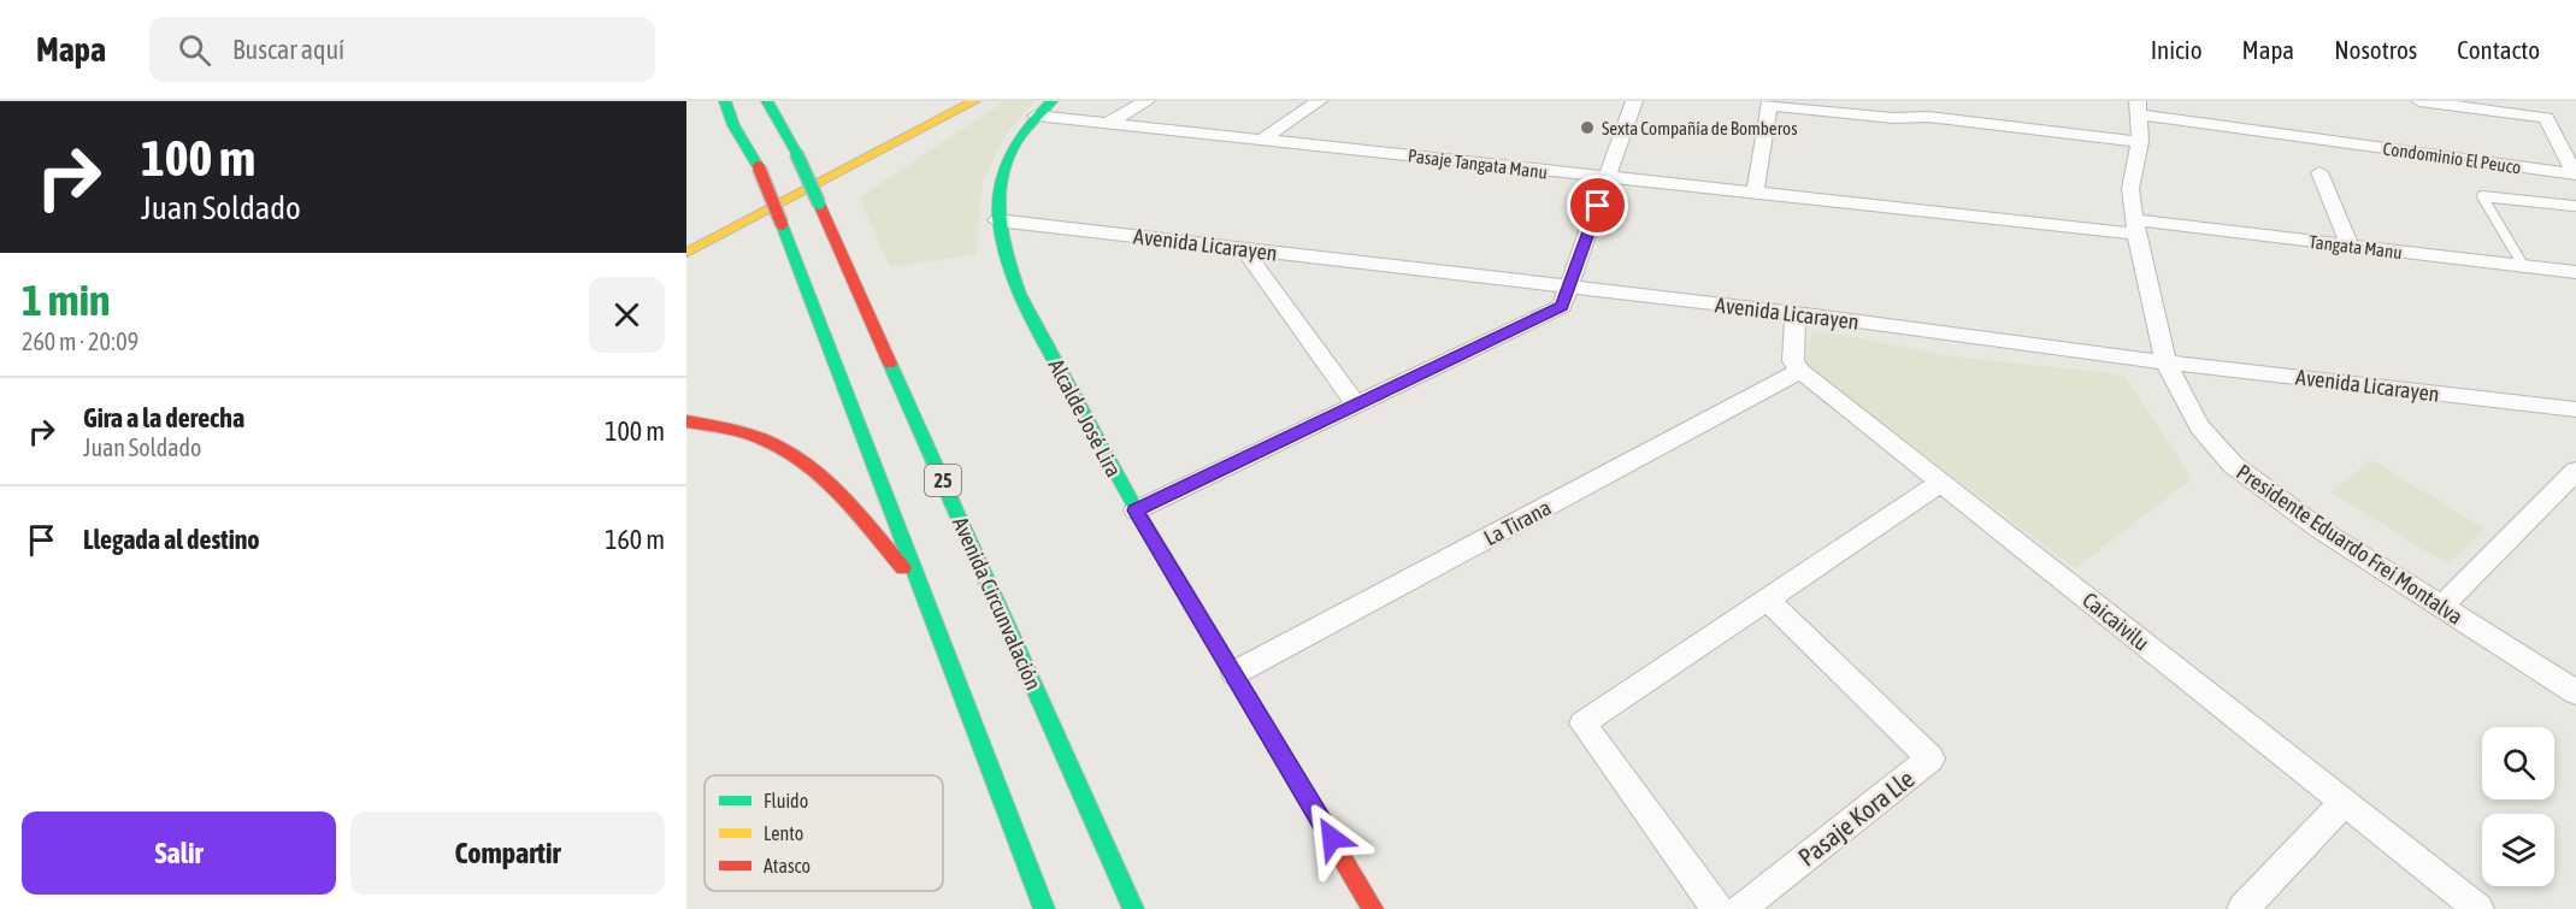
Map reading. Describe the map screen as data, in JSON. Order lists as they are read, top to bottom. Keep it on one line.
{"streets":{"main road":["Alcalde José Lira","25","Avenida Circunvalación"],"street":["Condominio El Peuco","Pasaje Tangata Manu","Avenida Licarayen","Tangata Manu","La Tirana","Presidente Eduardo Frei Montalva","Caicaivilu","Pasaje Kora Lle"]},"crossings":[["Condominio El Peuco","Presidente Eduardo Frei Montalva"],["Pasaje Tangata Manu","Tangata Manu"],["Pasaje Tangata Manu","Alcalde José Lira"],["Pasaje Tangata Manu","Presidente Eduardo Frei Montalva"],["Avenida Licarayen","Alcalde José Lira"],["Avenida Licarayen","Presidente Eduardo Frei Montalva"],["Tangata Manu","Presidente Eduardo Frei Montalva"],["Alcalde José Lira","La Tirana"],["La Tirana","Caicaivilu"]],"places":["Sexta Compañía de Bomberos"],"legend":["Fluido","Lento","Atasco"],"page":{"header":"Mapa","search":"Buscar aquí","nav":["Inicio","Mapa","Nosotros","Contacto"],"turn":["100 m","Juan Soldado"],"heading":["1 min","260 m · 20:09"],"list":[{"name":"Gira a la derecha","note":"Juan Soldado","value":"100 m"},{"name":"Llegada al destino","value":"160 m"}],"buttons":["Salir","Compartir"]}}
